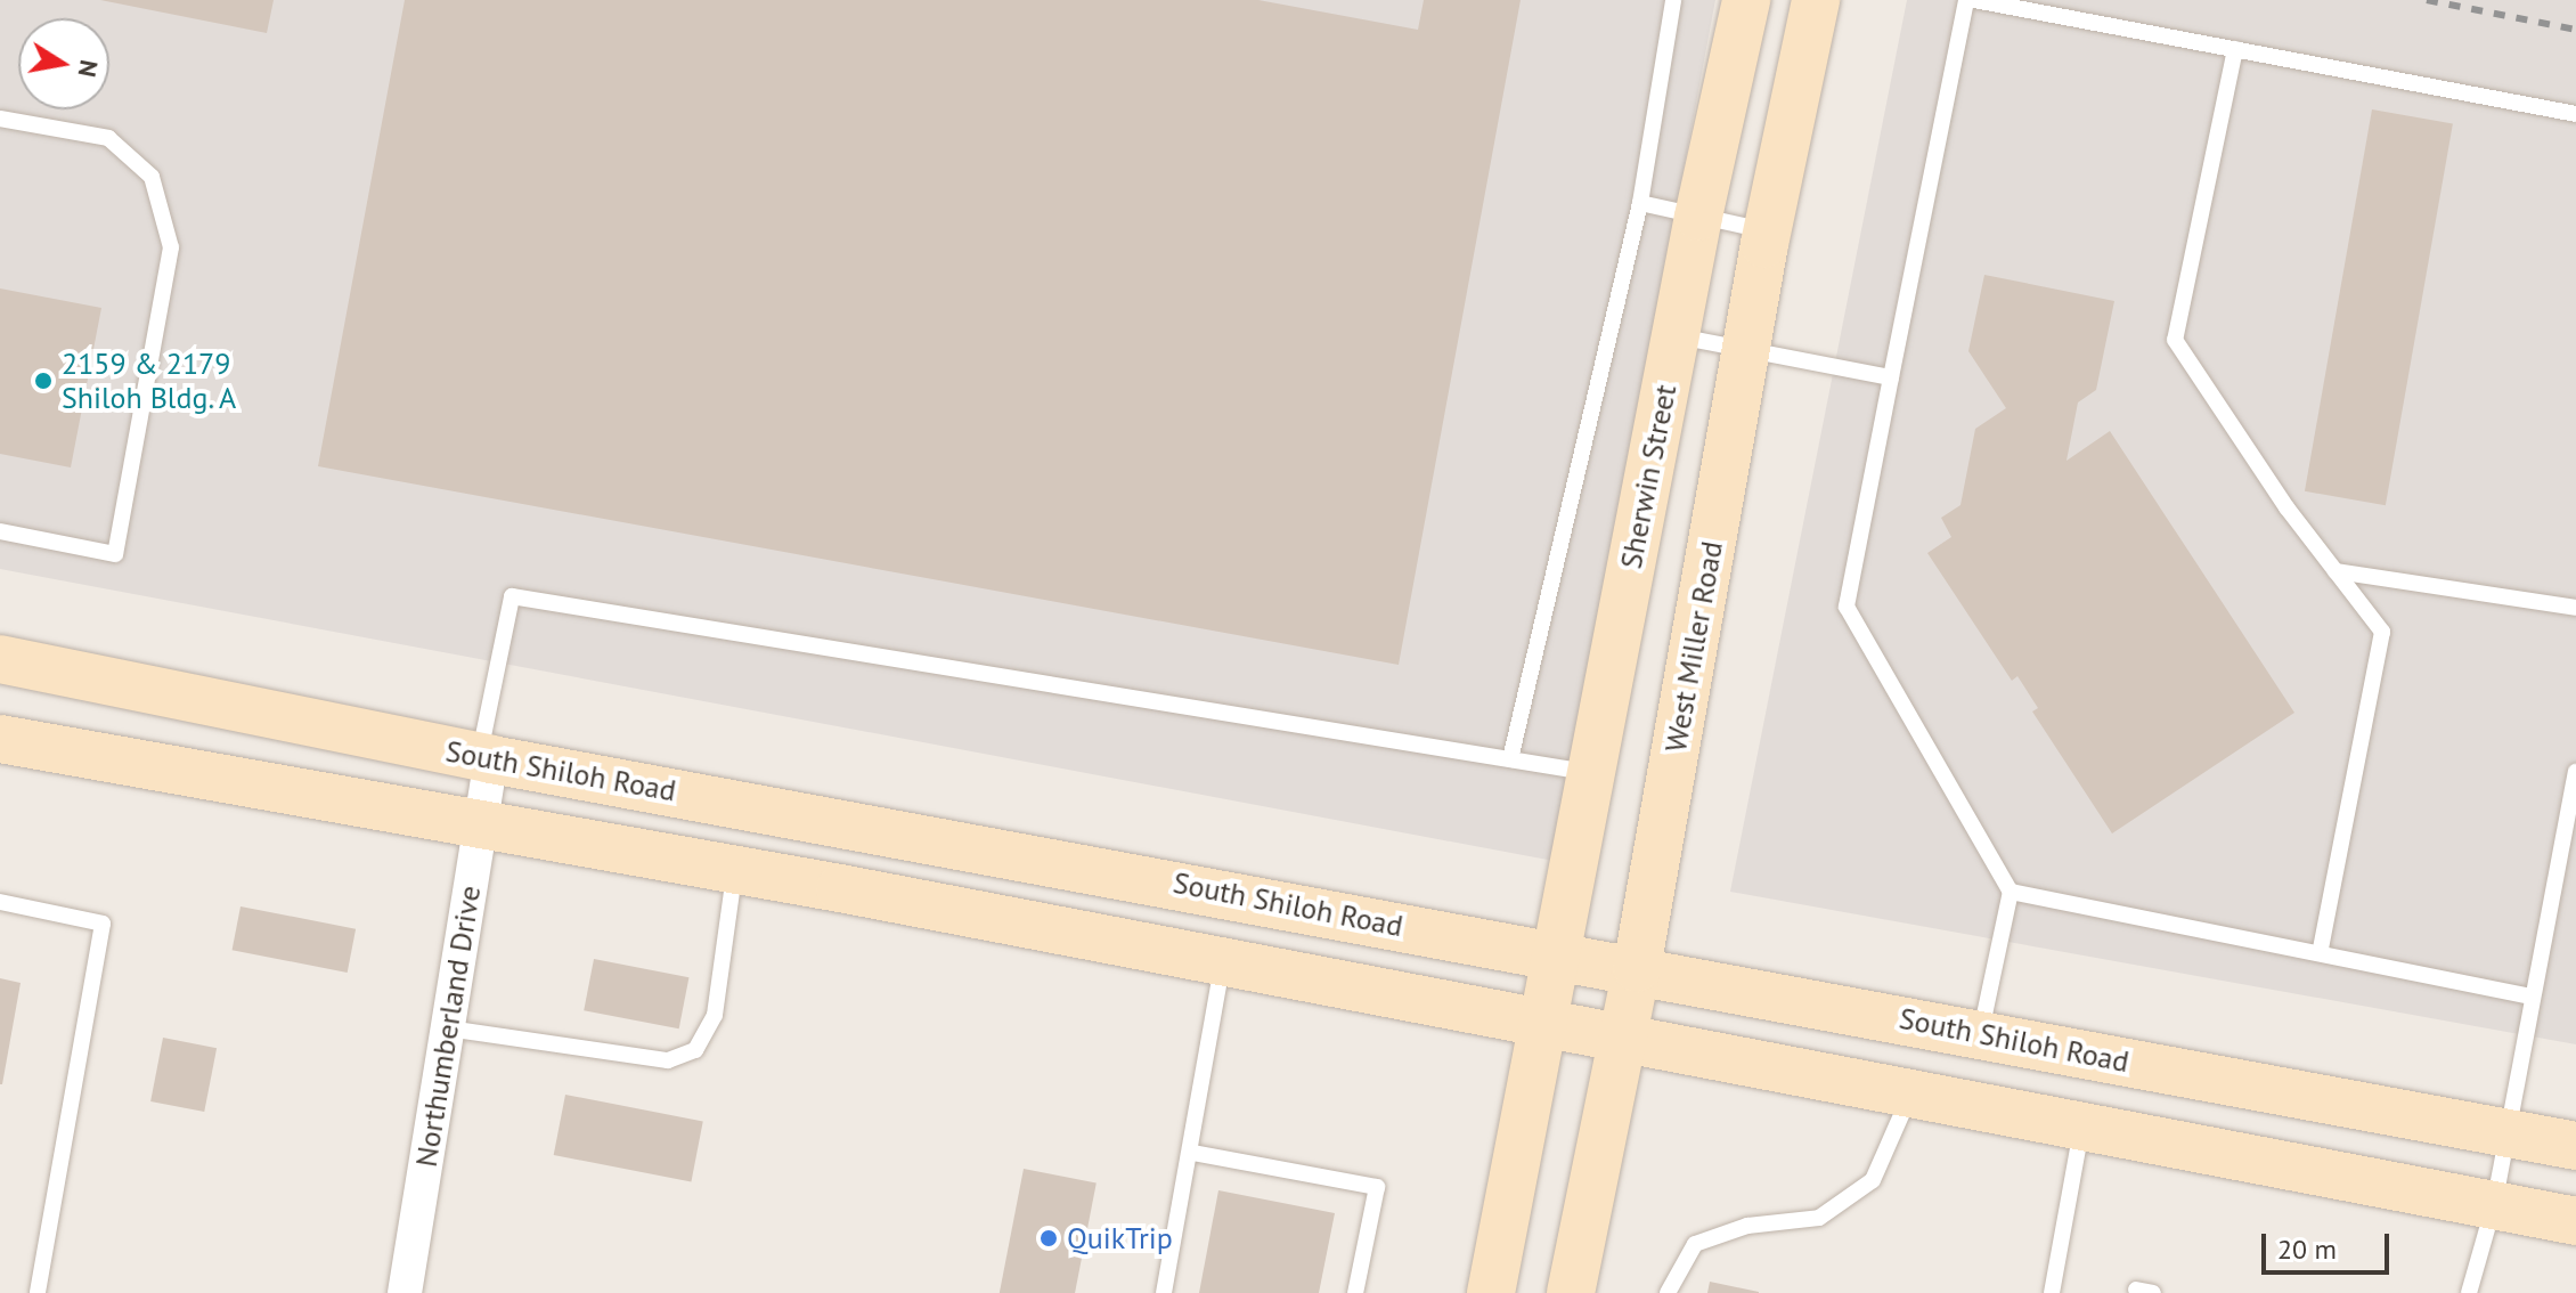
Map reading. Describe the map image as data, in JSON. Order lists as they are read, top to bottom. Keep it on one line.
{"streets":{"main road":["Sherwin Street","West Miller Road","South Shiloh Road"],"street":["Northumberland Drive"]},"crossings":[["Sherwin Street","South Shiloh Road"],["West Miller Road","South Shiloh Road"],["South Shiloh Road","Northumberland Drive"]],"places":["2159 & 2179 Shiloh Bldg. A","QuikTrip"],"scale_bar":"20 m","north":"right"}
